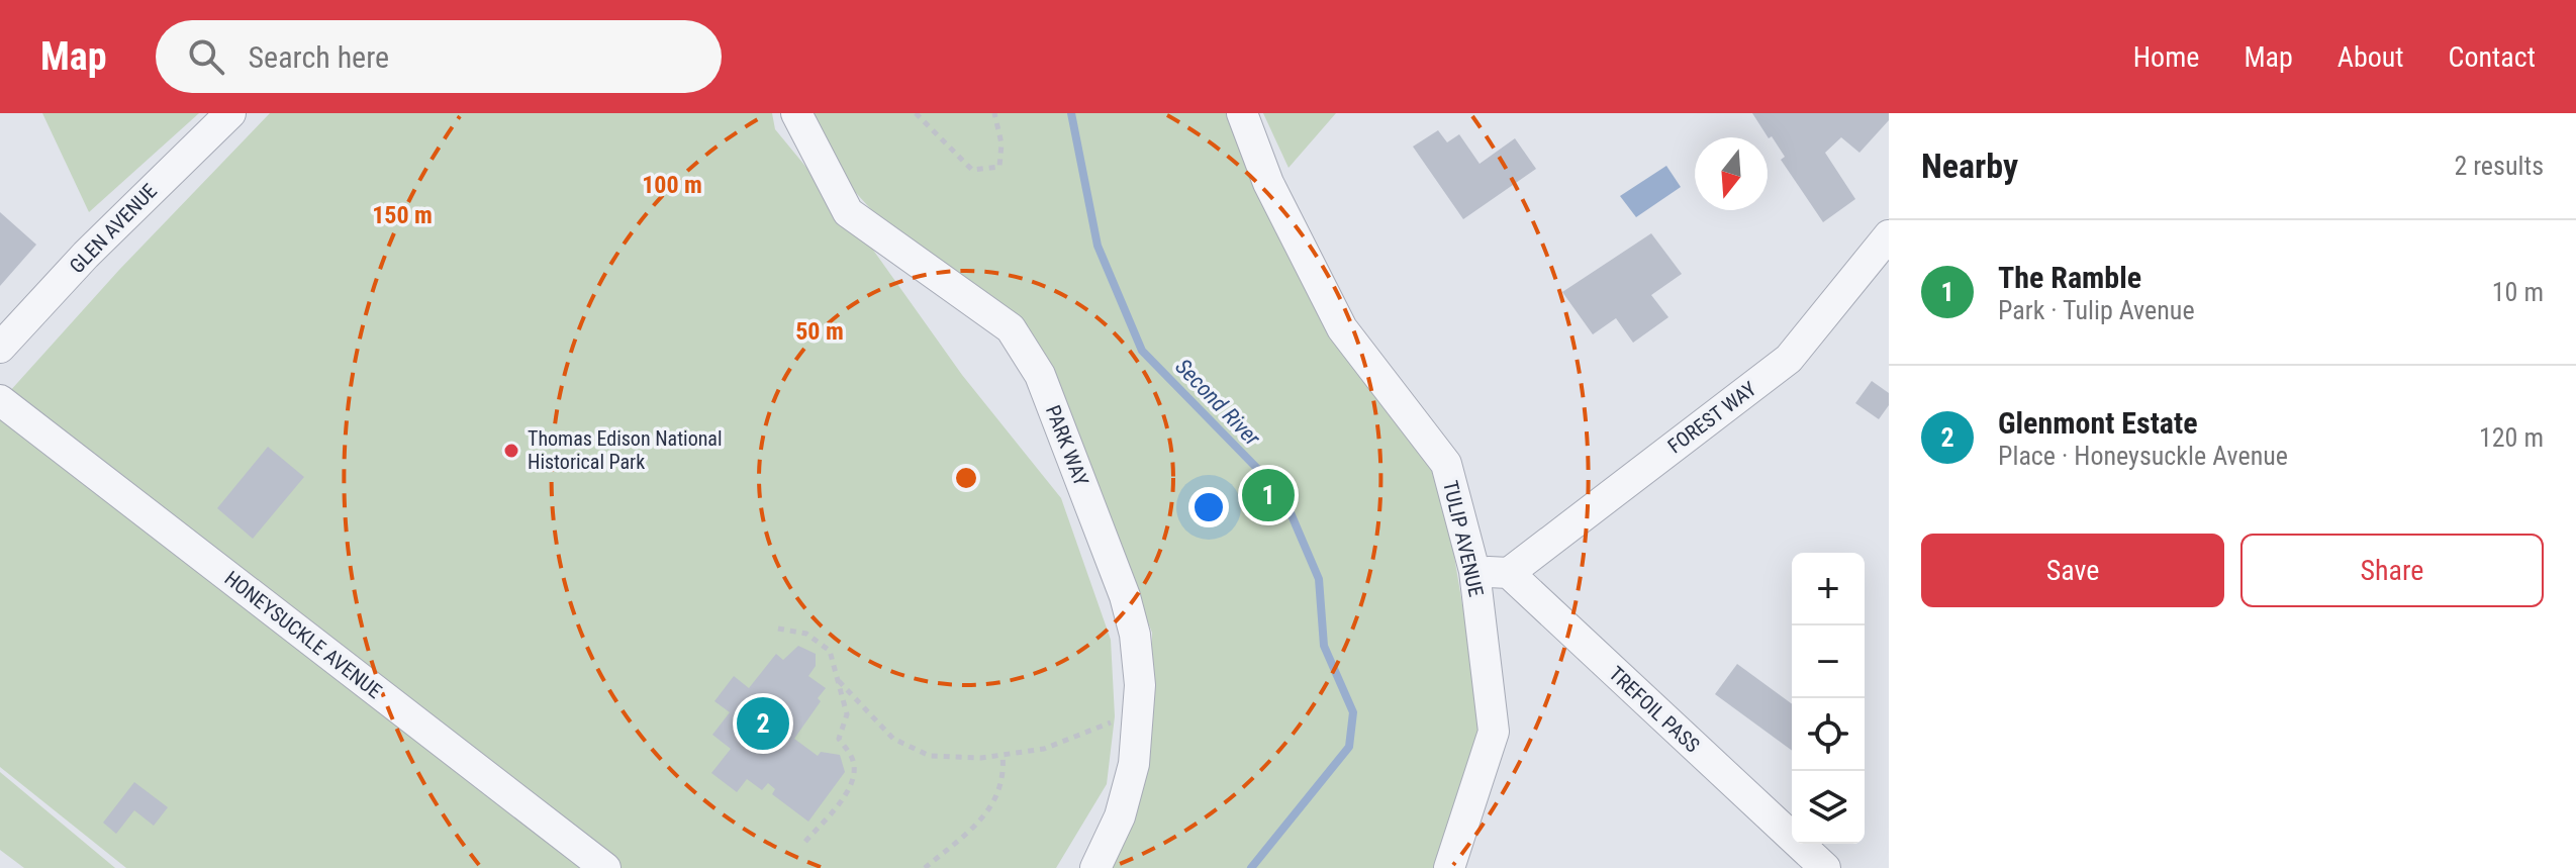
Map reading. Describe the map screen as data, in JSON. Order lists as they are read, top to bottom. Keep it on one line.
{"streets":{"street":["GLEN AVENUE","FOREST WAY","PARK WAY","TULIP AVENUE","HONEYSUCKLE AVENUE","TREFOIL PASS"]},"crossings":[["FOREST WAY","TREFOIL PASS"]],"water":["Second River"],"places":["Thomas Edison National Historical Park"],"north":"bottom","page":{"header":"Map","search":"Search here","nav":["Home","Map","About","Contact"],"heading":["Nearby","2 results"],"list":[{"mark":"1","name":"The Ramble","note":"Park · Tulip Avenue","value":"10 m"},{"mark":"2","name":"Glenmont Estate","note":"Place · Honeysuckle Avenue","value":"120 m"}],"pins":["1","2"],"buttons":["Save","Share"],"map_buttons":["+","−"]},"rings":["100 m","150 m","50 m"]}
